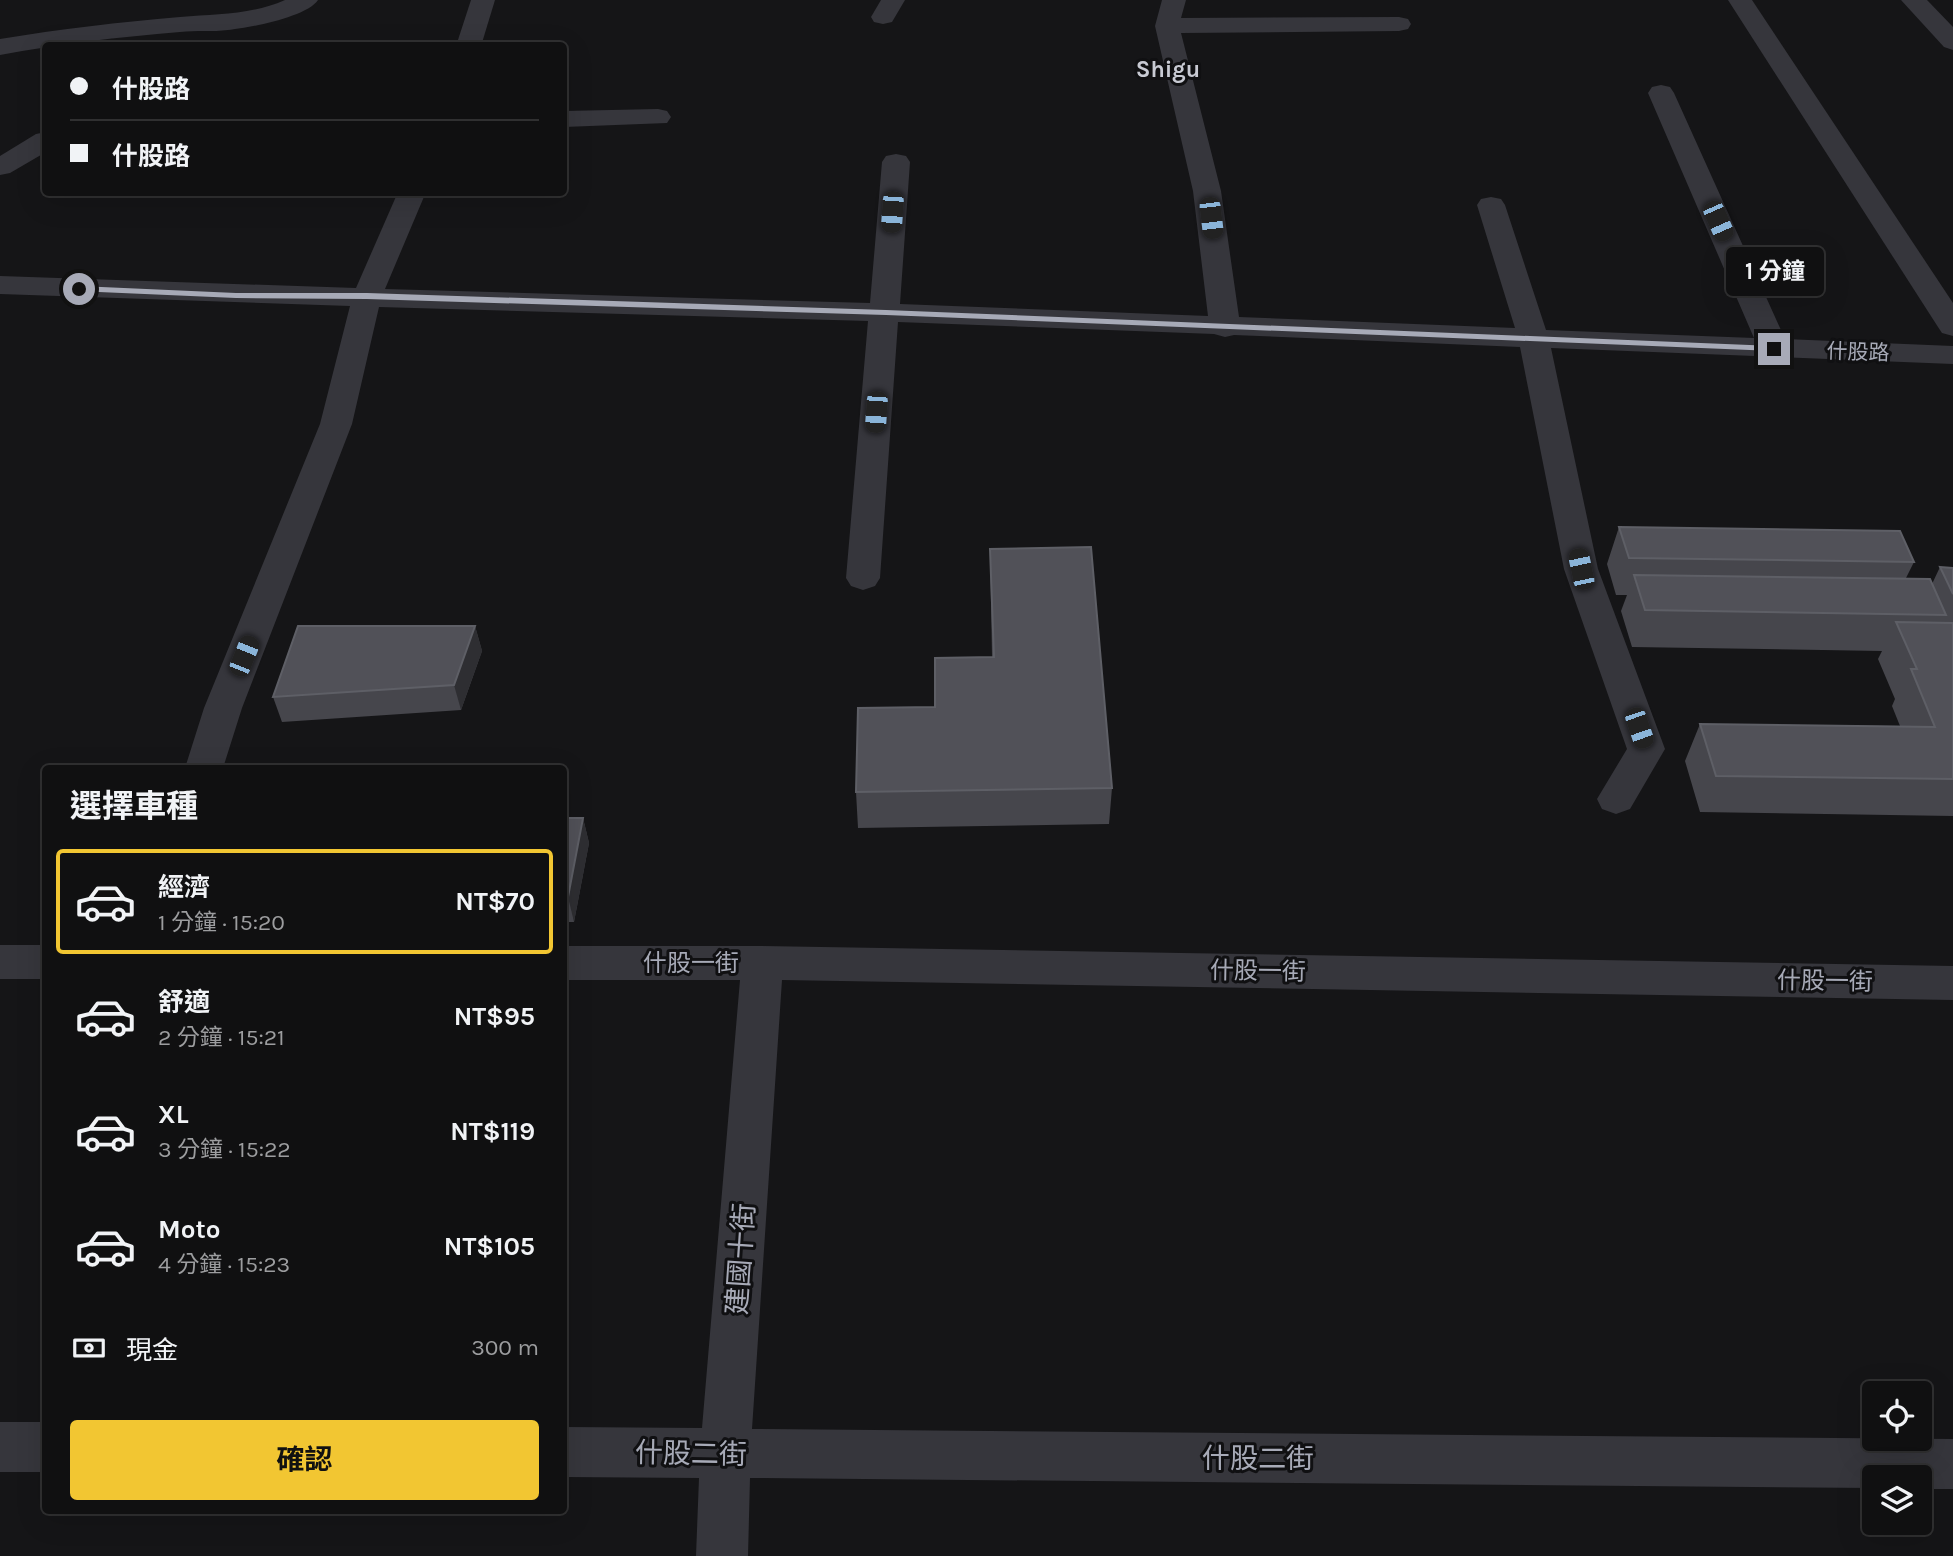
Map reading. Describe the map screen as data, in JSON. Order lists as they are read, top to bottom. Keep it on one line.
{"streets":{"street":["什股路","什股一街","建國十街","什股二街"]},"crossings":[["什股一街","建國十街"],["建國十街","什股二街"]],"districts":["Shigu"],"page":{"banner":["什股路","什股路"],"bubble":"1 分鐘","heading":"選擇車種","list":[{"name":"經濟","note":"1 分鐘 · 15:20","value":"NT$70"},{"name":"舒適","note":"2 分鐘 · 15:21","value":"NT$95"},{"name":"XL","note":"3 分鐘 · 15:22","value":"NT$119"},{"name":"Moto","note":"4 分鐘 · 15:23","value":"NT$105"}],"pay":["現金","300 m"],"buttons":"確認"}}
